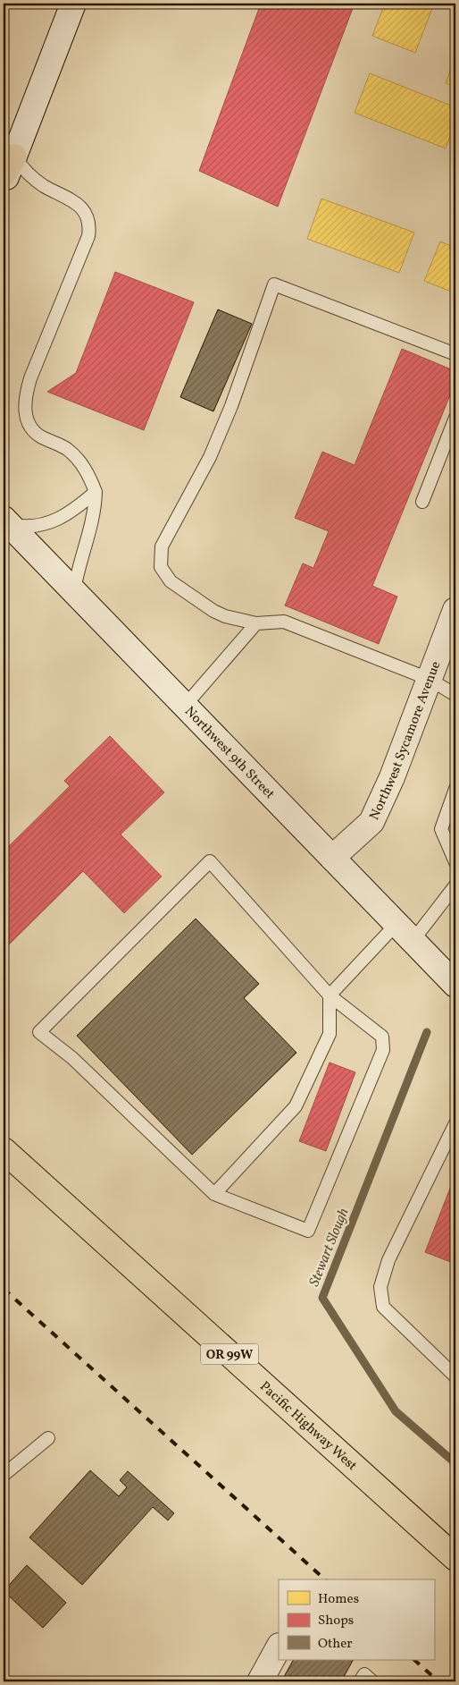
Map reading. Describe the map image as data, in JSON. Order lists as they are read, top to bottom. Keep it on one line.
{"streets":{"highway":["OR 99W","Pacific Highway West"],"main road":["Northwest Sycamore Avenue","Northwest 9th Street"]},"crossings":[["Northwest Sycamore Avenue","Northwest 9th Street"]],"water":["Stewart Slough"],"legend":["Homes","Shops","Other"]}
